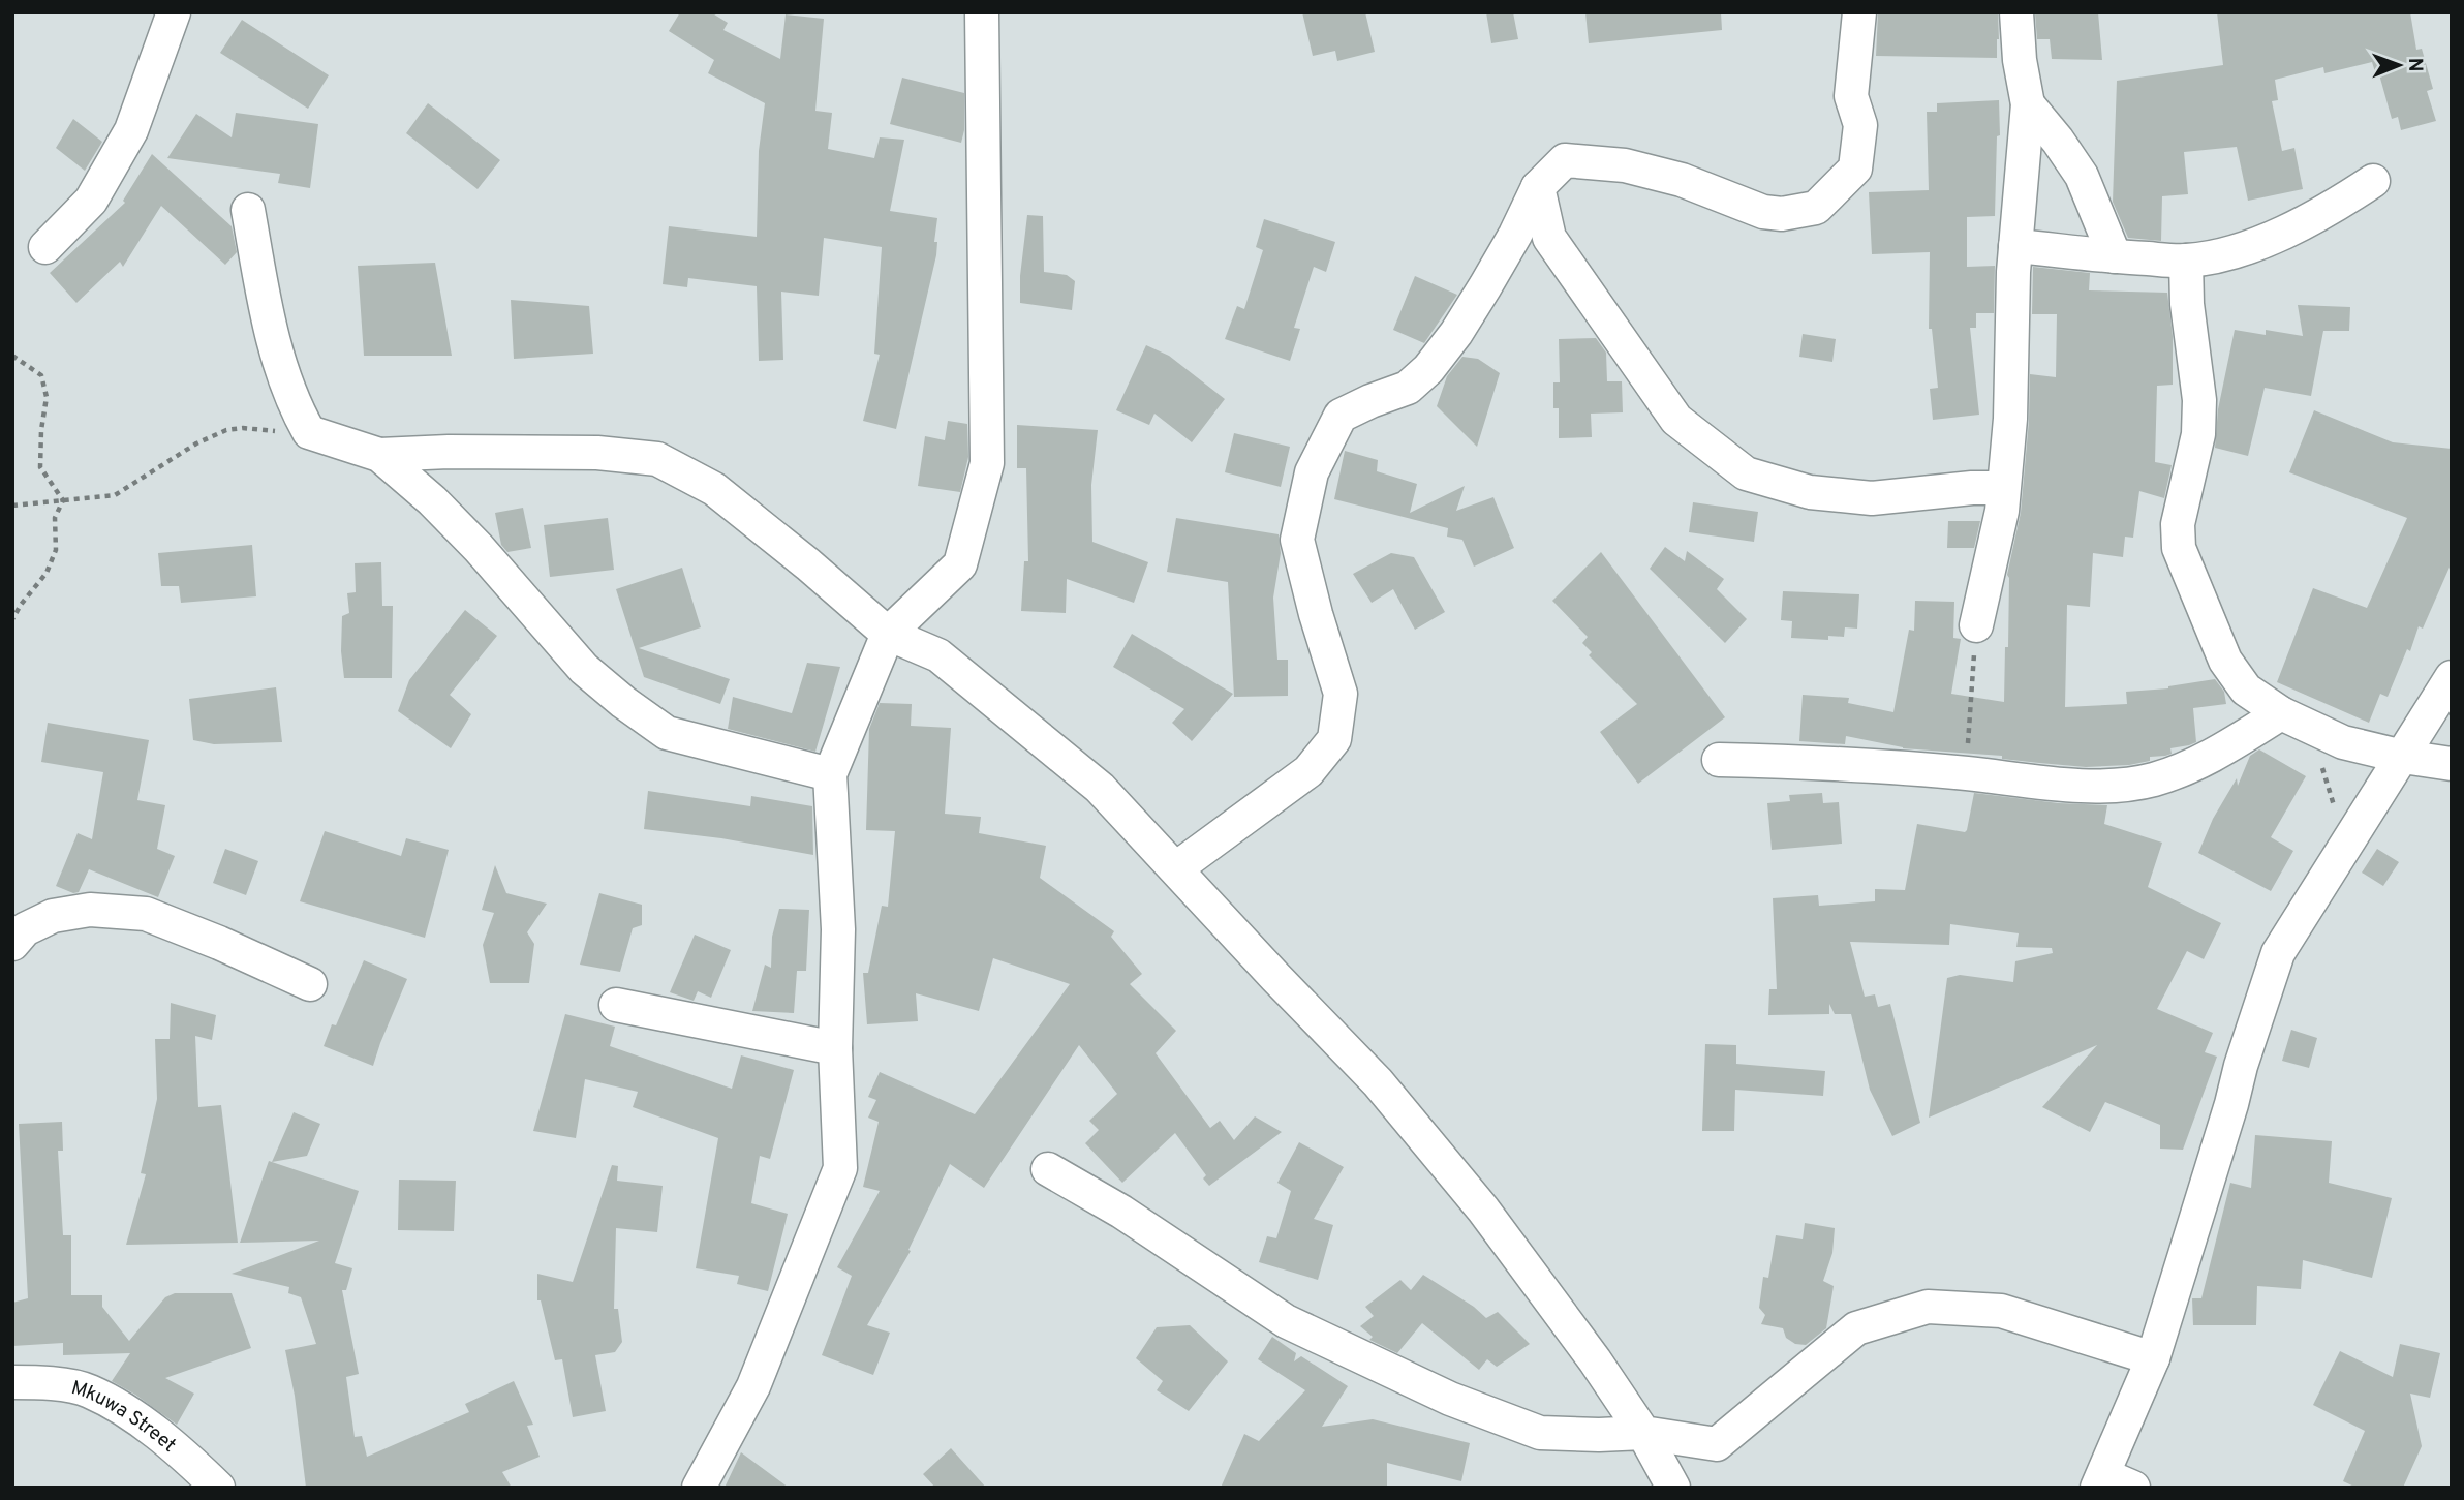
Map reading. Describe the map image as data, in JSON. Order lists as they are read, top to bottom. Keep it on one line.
{"streets":{"street":["Mkuwa Street"]},"north":"right"}
